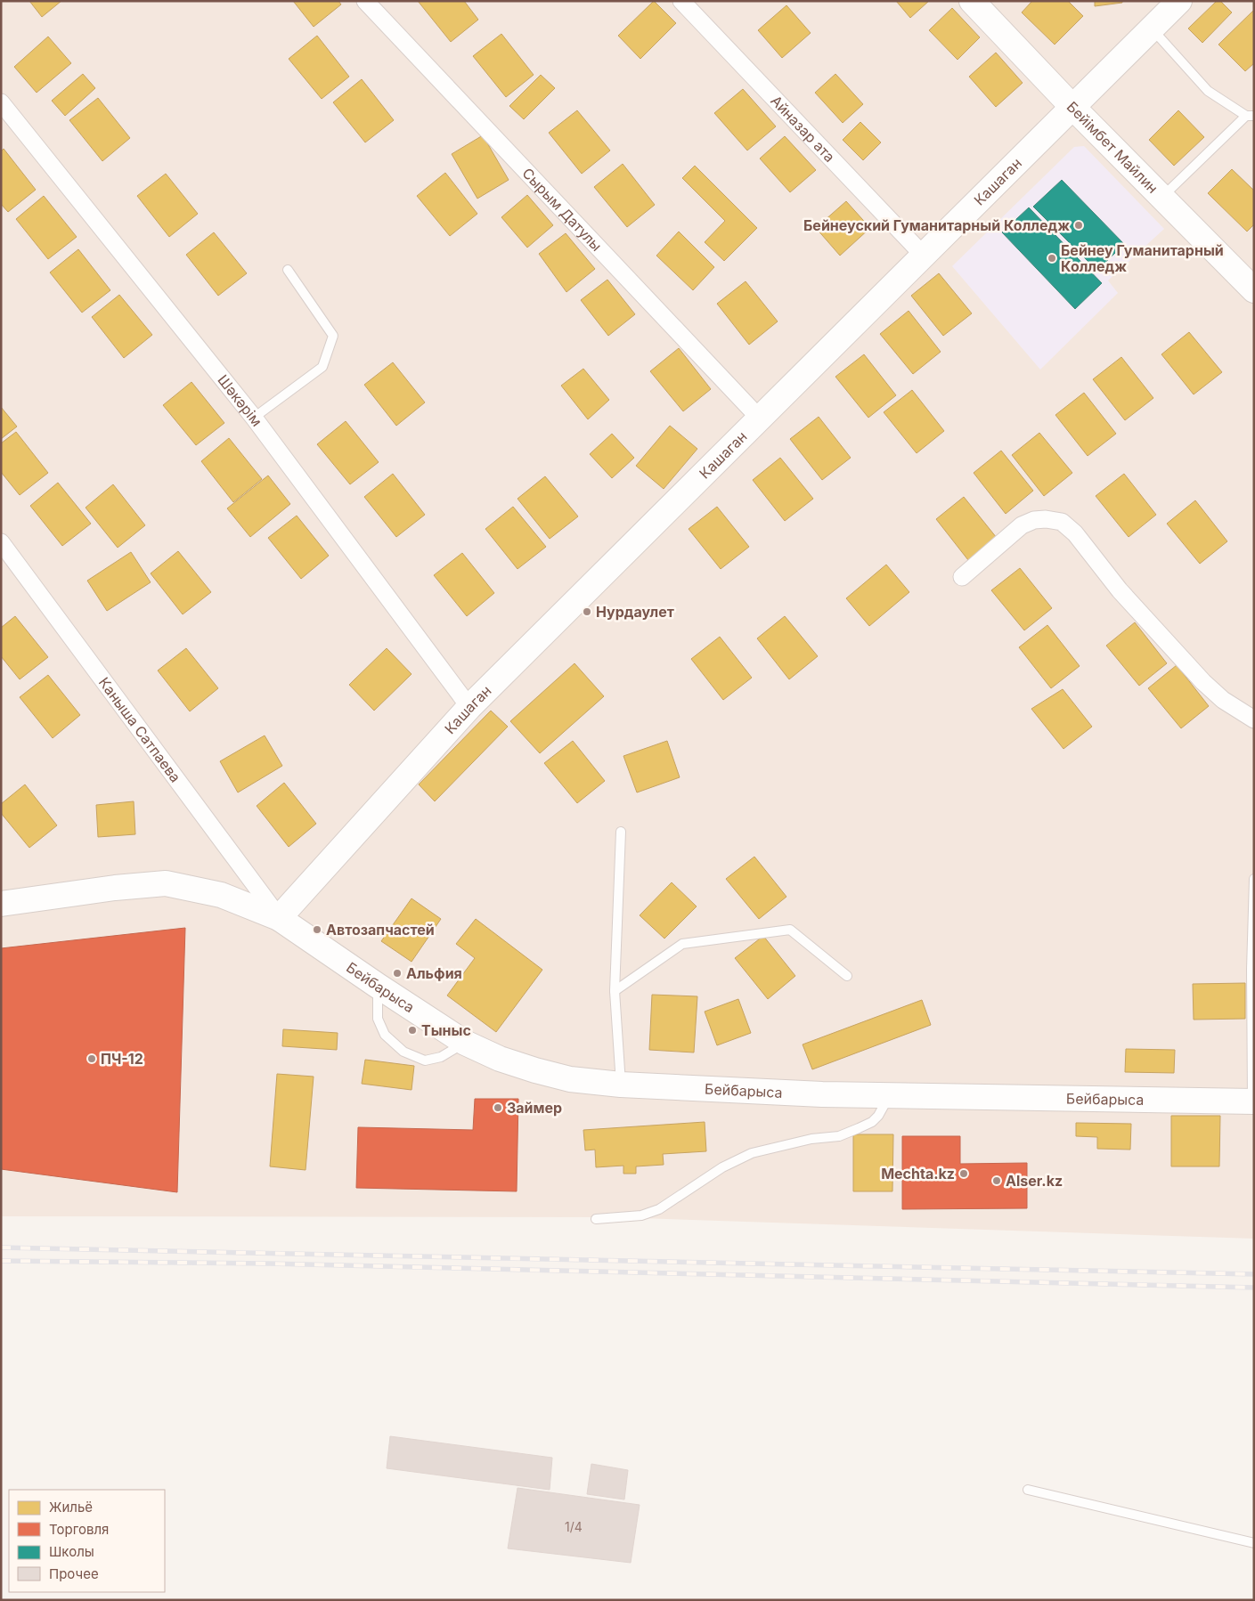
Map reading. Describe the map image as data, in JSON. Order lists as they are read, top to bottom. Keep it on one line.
{"streets":{"street":["Айназар ата","Бейімбет Майлин","Кашаган","Сырым Датулы","Шәкәрім","Каныша Сатпаева","Бейбарыса"]},"crossings":[["Айназар ата","Кашаган"],["Бейімбет Майлин","Кашаган"],["Кашаган","Сырым Датулы"],["Кашаган","Шәкәрім"],["Кашаган","Каныша Сатпаева"],["Кашаган","Бейбарыса"],["Каныша Сатпаева","Бейбарыса"]],"places":["Бейнеуский Гуманитарный Колледж","Бейнеу Гуманитарный Колледж","Нурдаулет","Автозапчастей","Альфия","Тыныс","ПЧ-12","Займер","Mechta.kz","Alser.kz"],"house_numbers":["1/4"],"legend":["Жильё","Торговля","Школы","Прочее"]}
